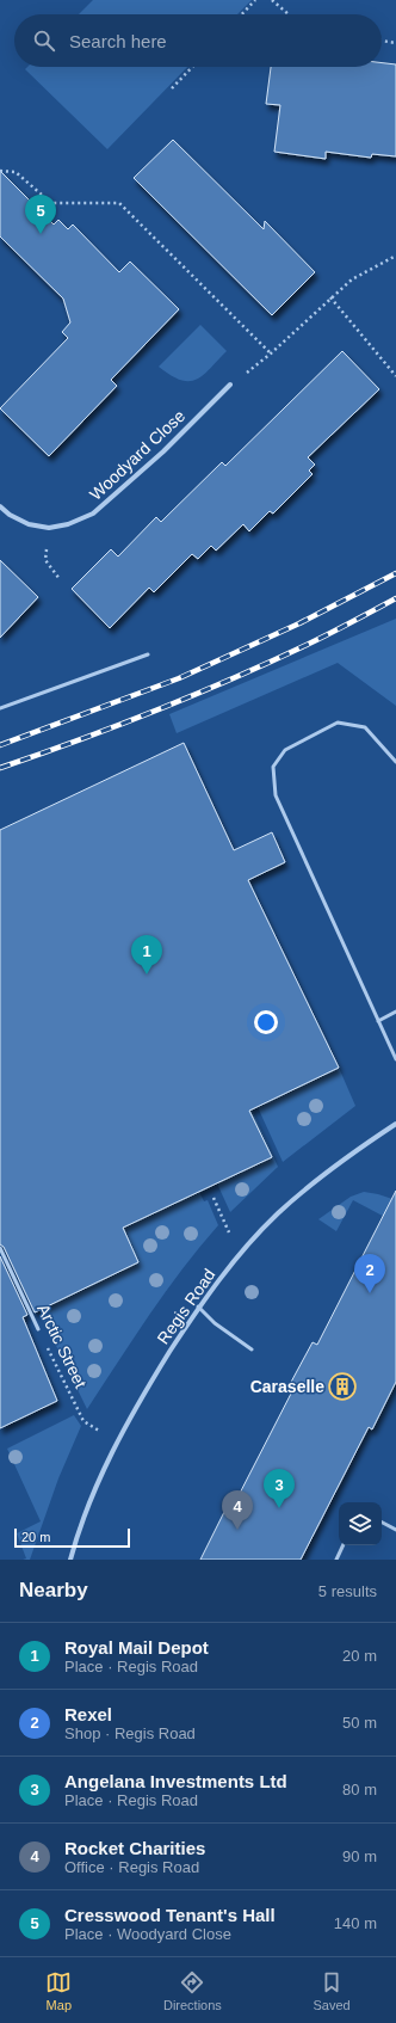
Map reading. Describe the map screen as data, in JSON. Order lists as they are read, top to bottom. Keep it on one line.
{"streets":{"street":["Woodyard Close","Regis Road"],"lane":["Arctic Street"]},"crossings":[["Regis Road","Arctic Street"]],"places":{"building":["Caraselle"]},"scale_bar":"20 m","page":{"search":"Search here","pins":["5","1","2","3","4"],"scale":"20 m","heading":["Nearby","5 results"],"list":[{"mark":"1","name":"Royal Mail Depot","note":"Place · Regis Road","value":"20 m"},{"mark":"2","name":"Rexel","note":"Shop · Regis Road","value":"50 m"},{"mark":"3","name":"Angelana Investments Ltd","note":"Place · Regis Road","value":"80 m"},{"mark":"4","name":"Rocket Charities","note":"Office · Regis Road","value":"90 m"},{"mark":"5","name":"Cresswood Tenant's Hall","note":"Place · Woodyard Close","value":"140 m"}],"nav":["Map","Directions","Saved"]}}
